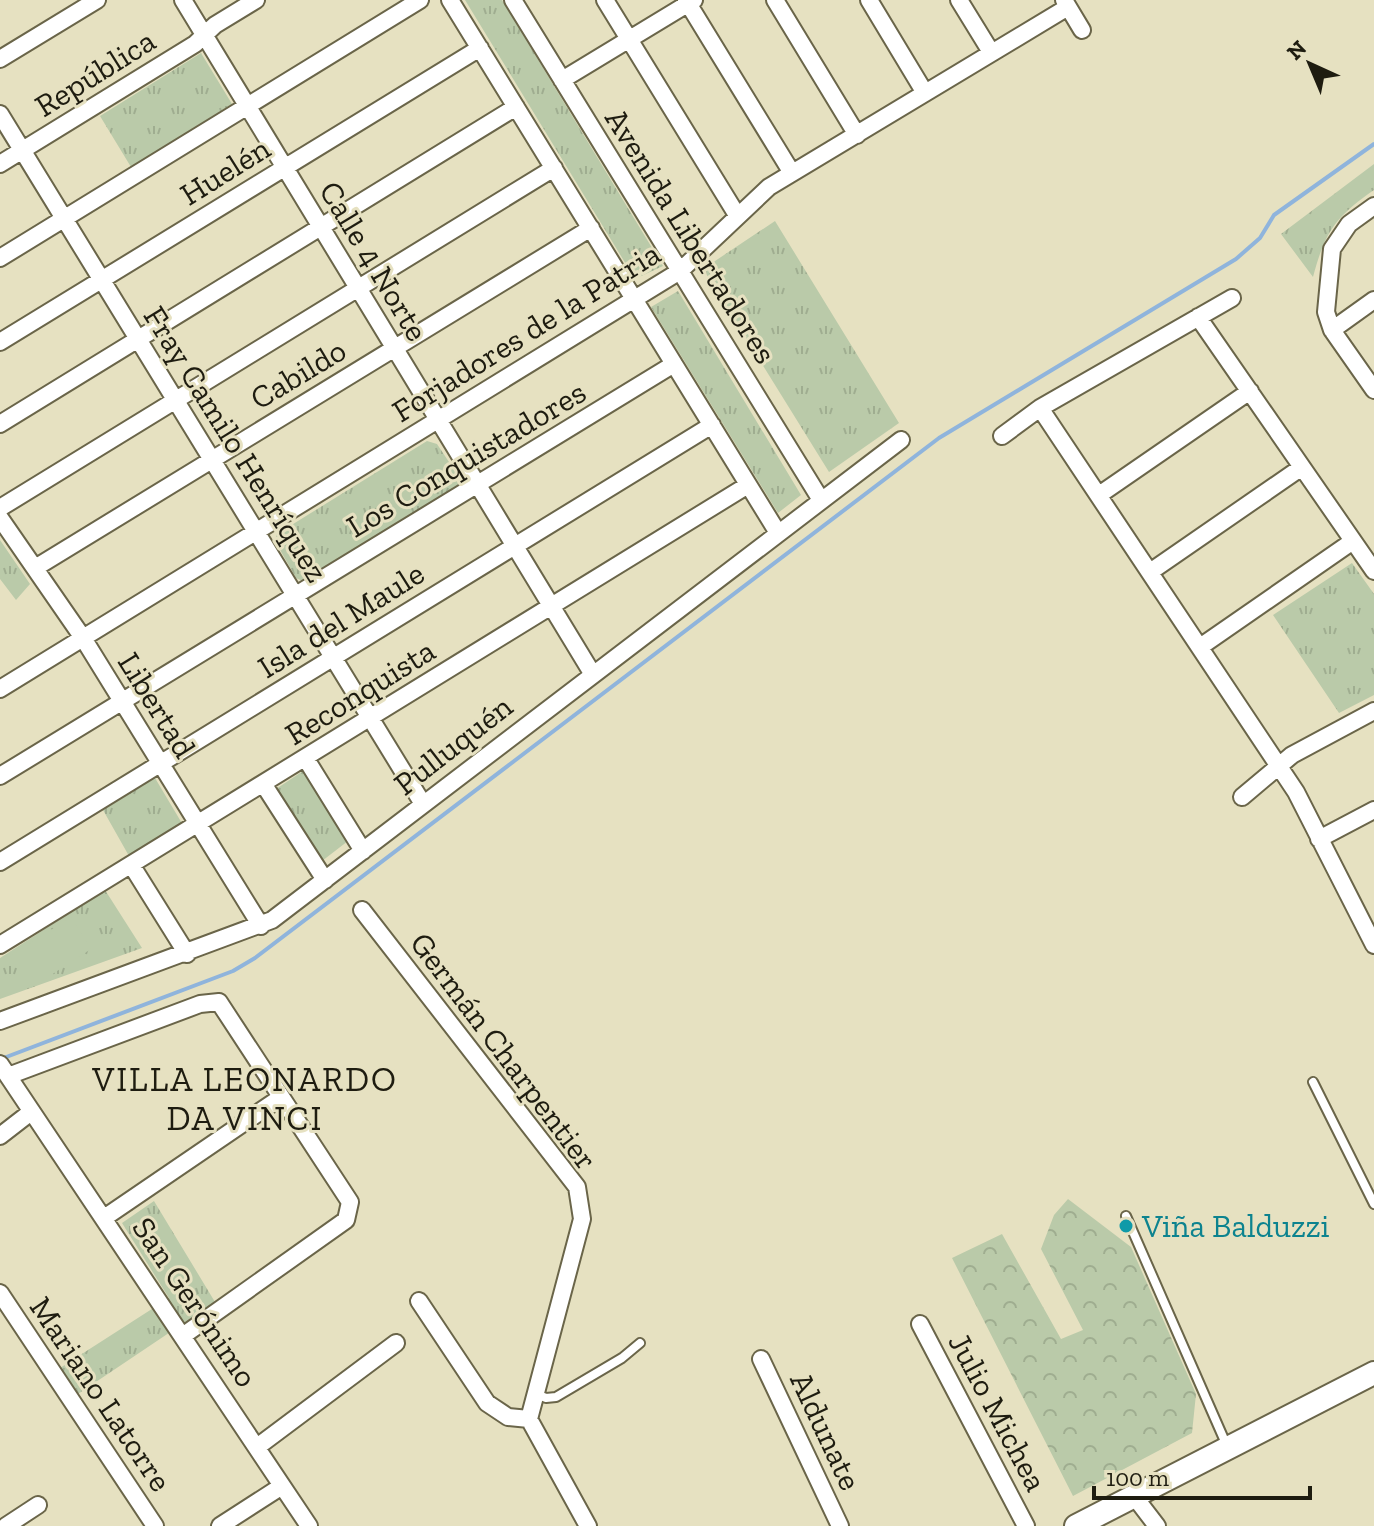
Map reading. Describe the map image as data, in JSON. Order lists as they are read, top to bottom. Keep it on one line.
{"streets":{"street":["República","Huelén","Avenida Libertadores","Calle 4 Norte","Forjadores de la Patria","Cabildo","Fray Camilo Henríquez","Los Conquistadores","Isla del Maule","Reconquista","Libertad","Pulluquén","Germán Charpentier","San Gerónimo","Mariano Latorre","Julio Michea","Aldunate"]},"crossings":[["República","Calle 4 Norte"],["República","Fray Camilo Henríquez"],["Huelén","Calle 4 Norte"],["Huelén","Fray Camilo Henríquez"],["Avenida Libertadores","Forjadores de la Patria"],["Avenida Libertadores","Pulluquén"],["Calle 4 Norte","Forjadores de la Patria"],["Calle 4 Norte","Cabildo"],["Calle 4 Norte","Los Conquistadores"],["Calle 4 Norte","Isla del Maule"],["Calle 4 Norte","Reconquista"],["Calle 4 Norte","Pulluquén"],["Forjadores de la Patria","Fray Camilo Henríquez"],["Forjadores de la Patria","Libertad"],["Cabildo","Fray Camilo Henríquez"],["Cabildo","Libertad"],["Fray Camilo Henríquez","Los Conquistadores"],["Fray Camilo Henríquez","Isla del Maule"],["Fray Camilo Henríquez","Reconquista"],["Fray Camilo Henríquez","Pulluquén"],["Los Conquistadores","Libertad"],["Isla del Maule","Libertad"],["Reconquista","Libertad"],["Libertad","Pulluquén"]],"districts":["VILLA LEONARDO DA VINCI"],"places":["Viña Balduzzi"],"scale_bar":"100 m","north":"top left"}
